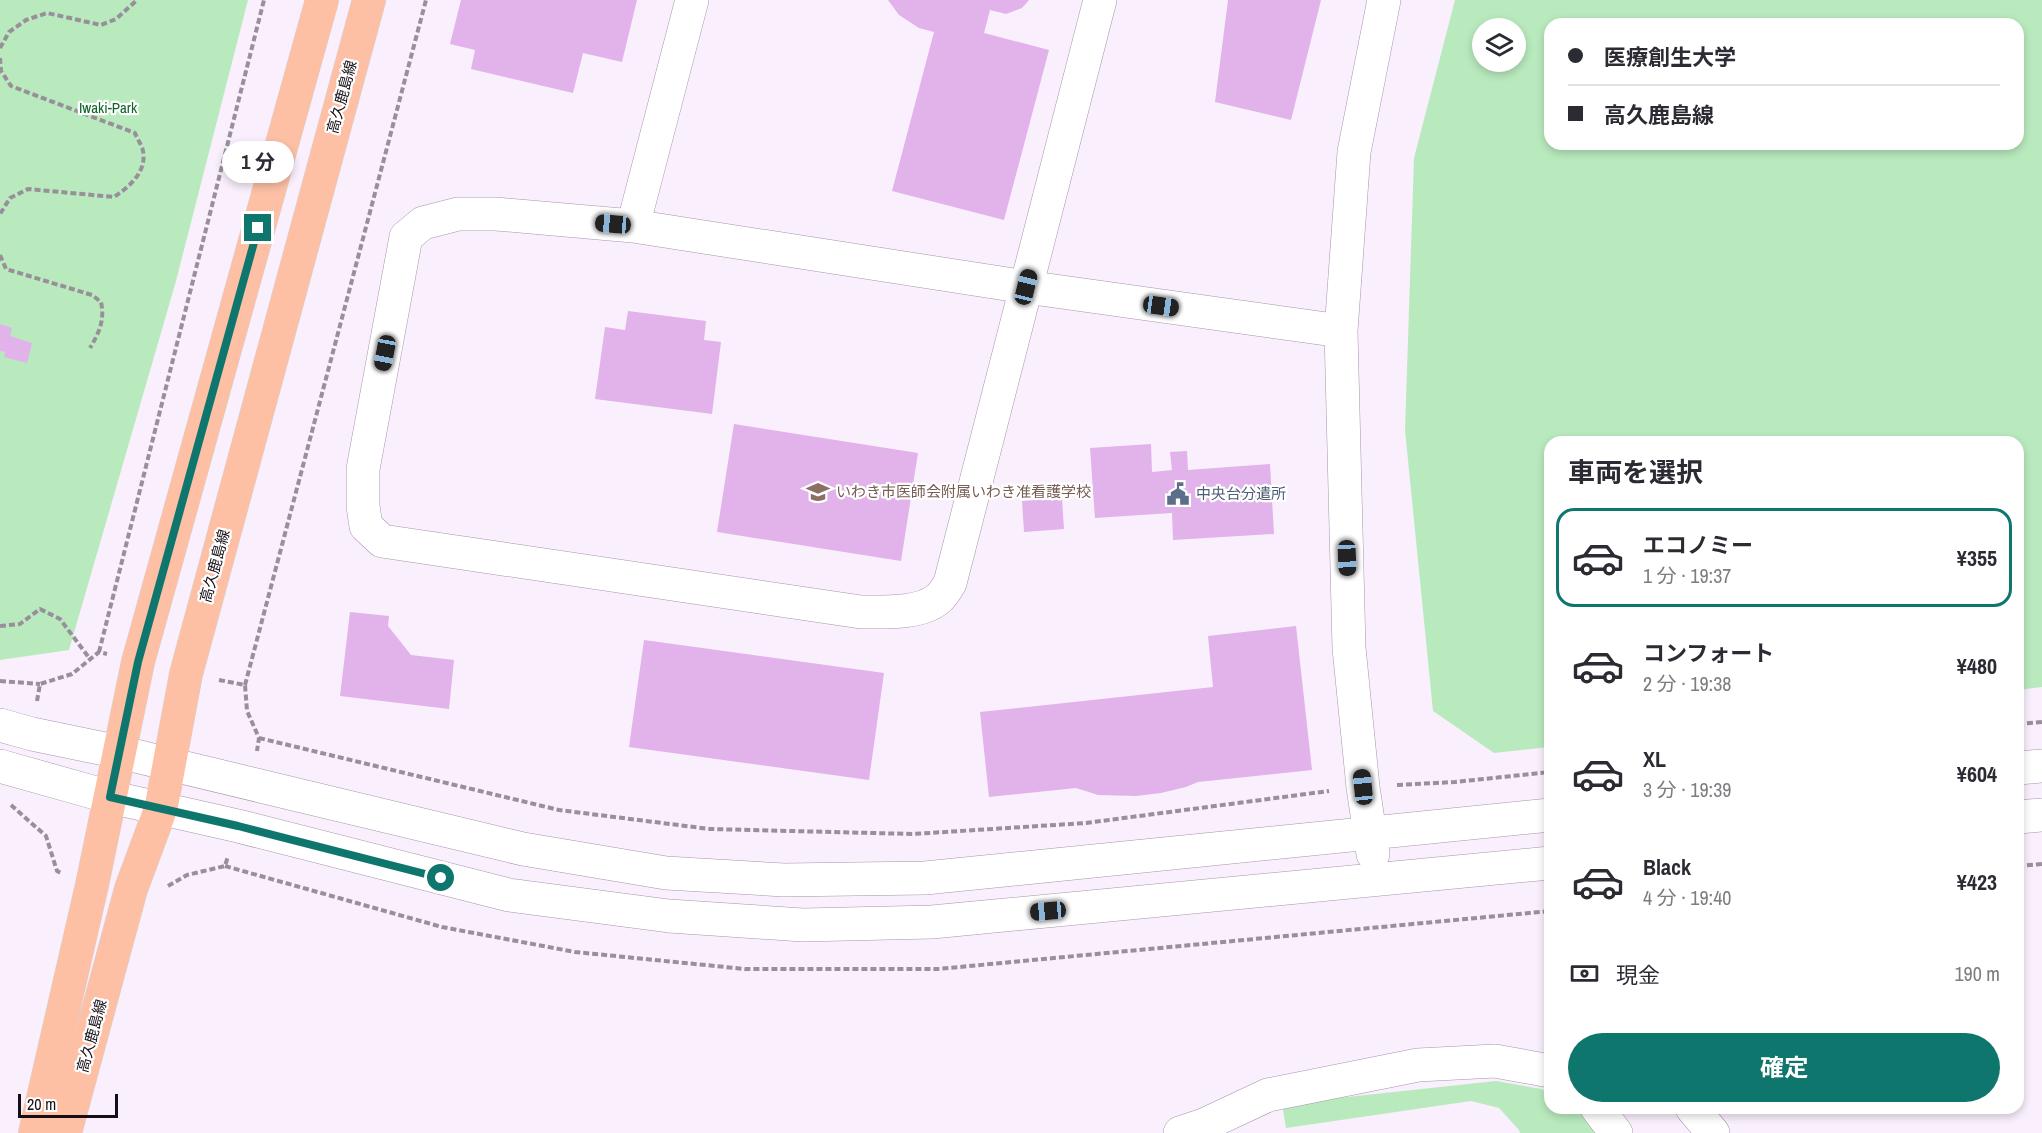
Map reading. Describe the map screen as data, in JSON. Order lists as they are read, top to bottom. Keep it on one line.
{"streets":{"main road":["高久鹿島線"]},"parks":["Iwaki-Park"],"places":{"school or university":["いわき市医師会附属いわき准看護学校"],"public building":["中央台分遣所"]},"scale_bar":"20 m","page":{"banner":["医療創生大学","高久鹿島線"],"bubble":"1 分","heading":"車両を選択","list":[{"name":"エコノミー","note":"1 分 · 19:37","value":"¥355"},{"name":"コンフォート","note":"2 分 · 19:38","value":"¥480"},{"name":"XL","note":"3 分 · 19:39","value":"¥604"},{"name":"Black","note":"4 分 · 19:40","value":"¥423"}],"pay":["現金","190 m"],"buttons":"確定","scale":"20 m"}}
